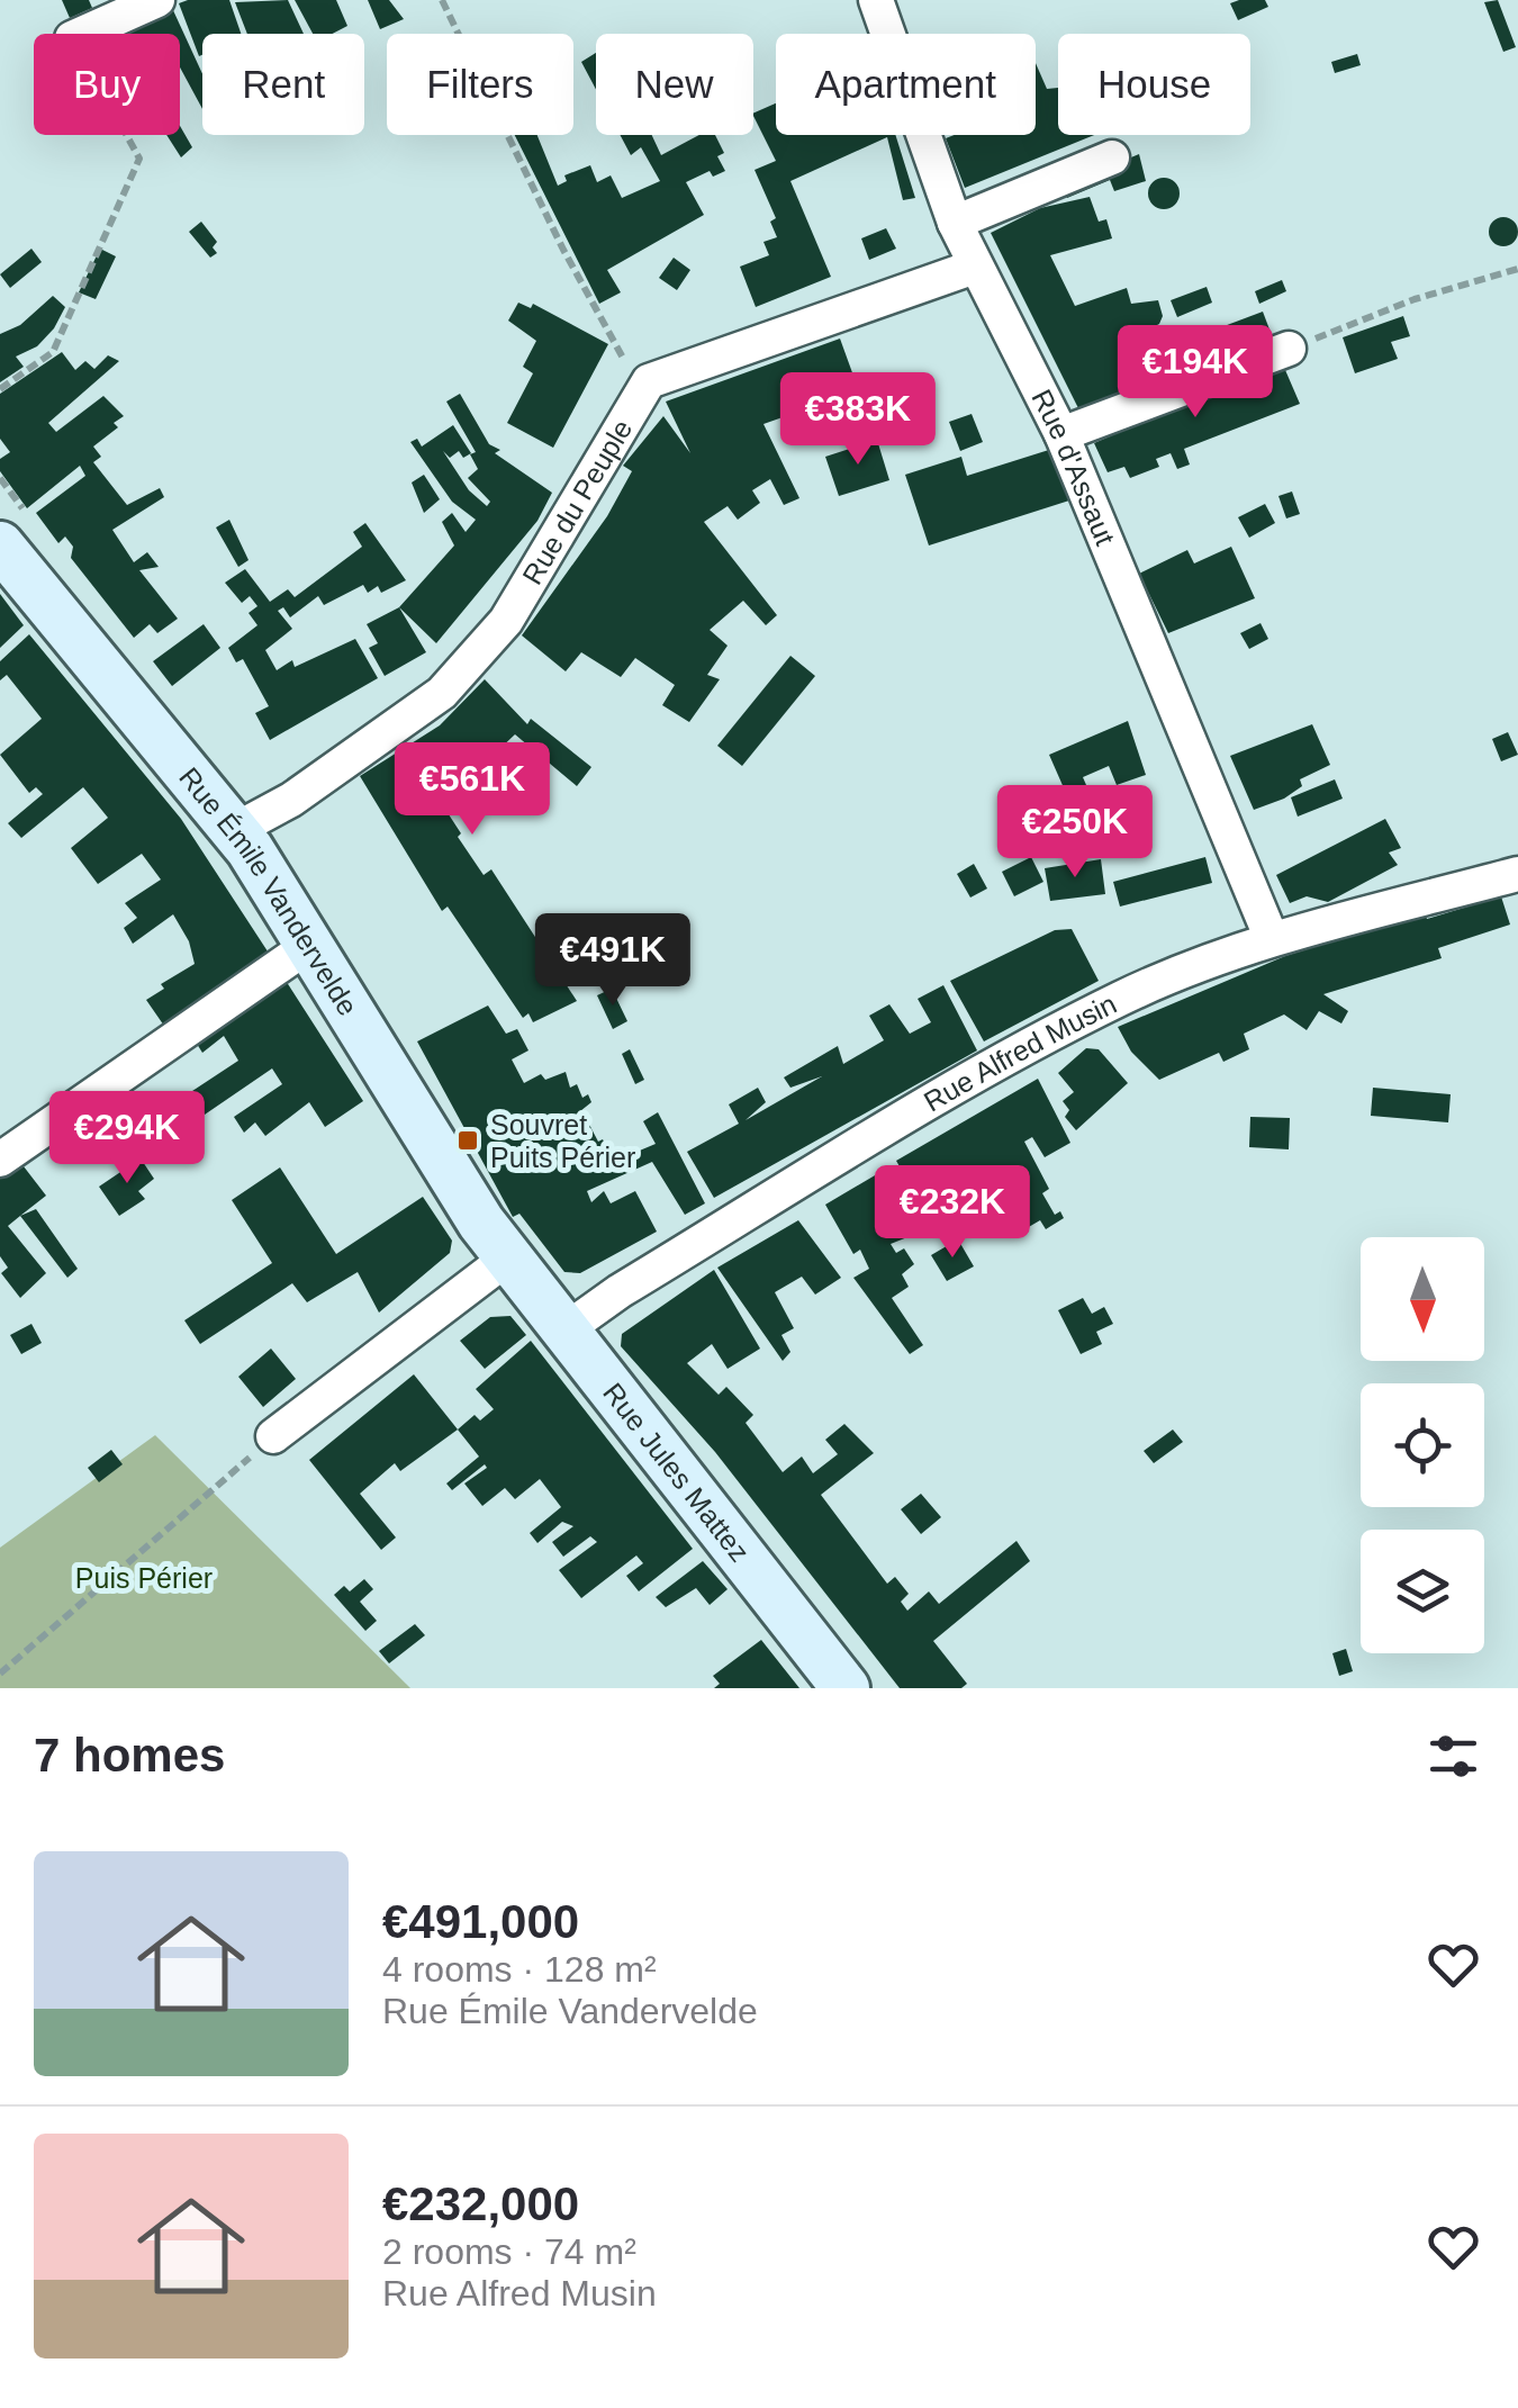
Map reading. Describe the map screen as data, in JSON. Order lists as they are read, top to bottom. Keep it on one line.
{"streets":{"main road":["Rue Émile Vandervelde","Rue Jules Mattez"],"street":["Rue d'Assaut","Rue du Peuple","Rue Alfred Musin"]},"crossings":[["Rue d'Assaut","Rue Alfred Musin"],["Rue du Peuple","Rue Émile Vandervelde"],["Rue Émile Vandervelde","Rue Jules Mattez"],["Rue Alfred Musin","Rue Jules Mattez"]],"parks":["Puis Périer"],"places":{"transit":["Souvret Puits Périer"]},"north":"bottom","page":{"chip":["Buy","Rent","Filters","New","Apartment","House"],"price":["€194K","€383K","€561K","€250K","€491K","€294K","€232K"],"heading":"7 homes","list":[{"name":"€491,000","note":"4 rooms · 128 m² · Rue Émile Vandervelde"},{"name":"€232,000","note":"2 rooms · 74 m² · Rue Alfred Musin"}]}}
